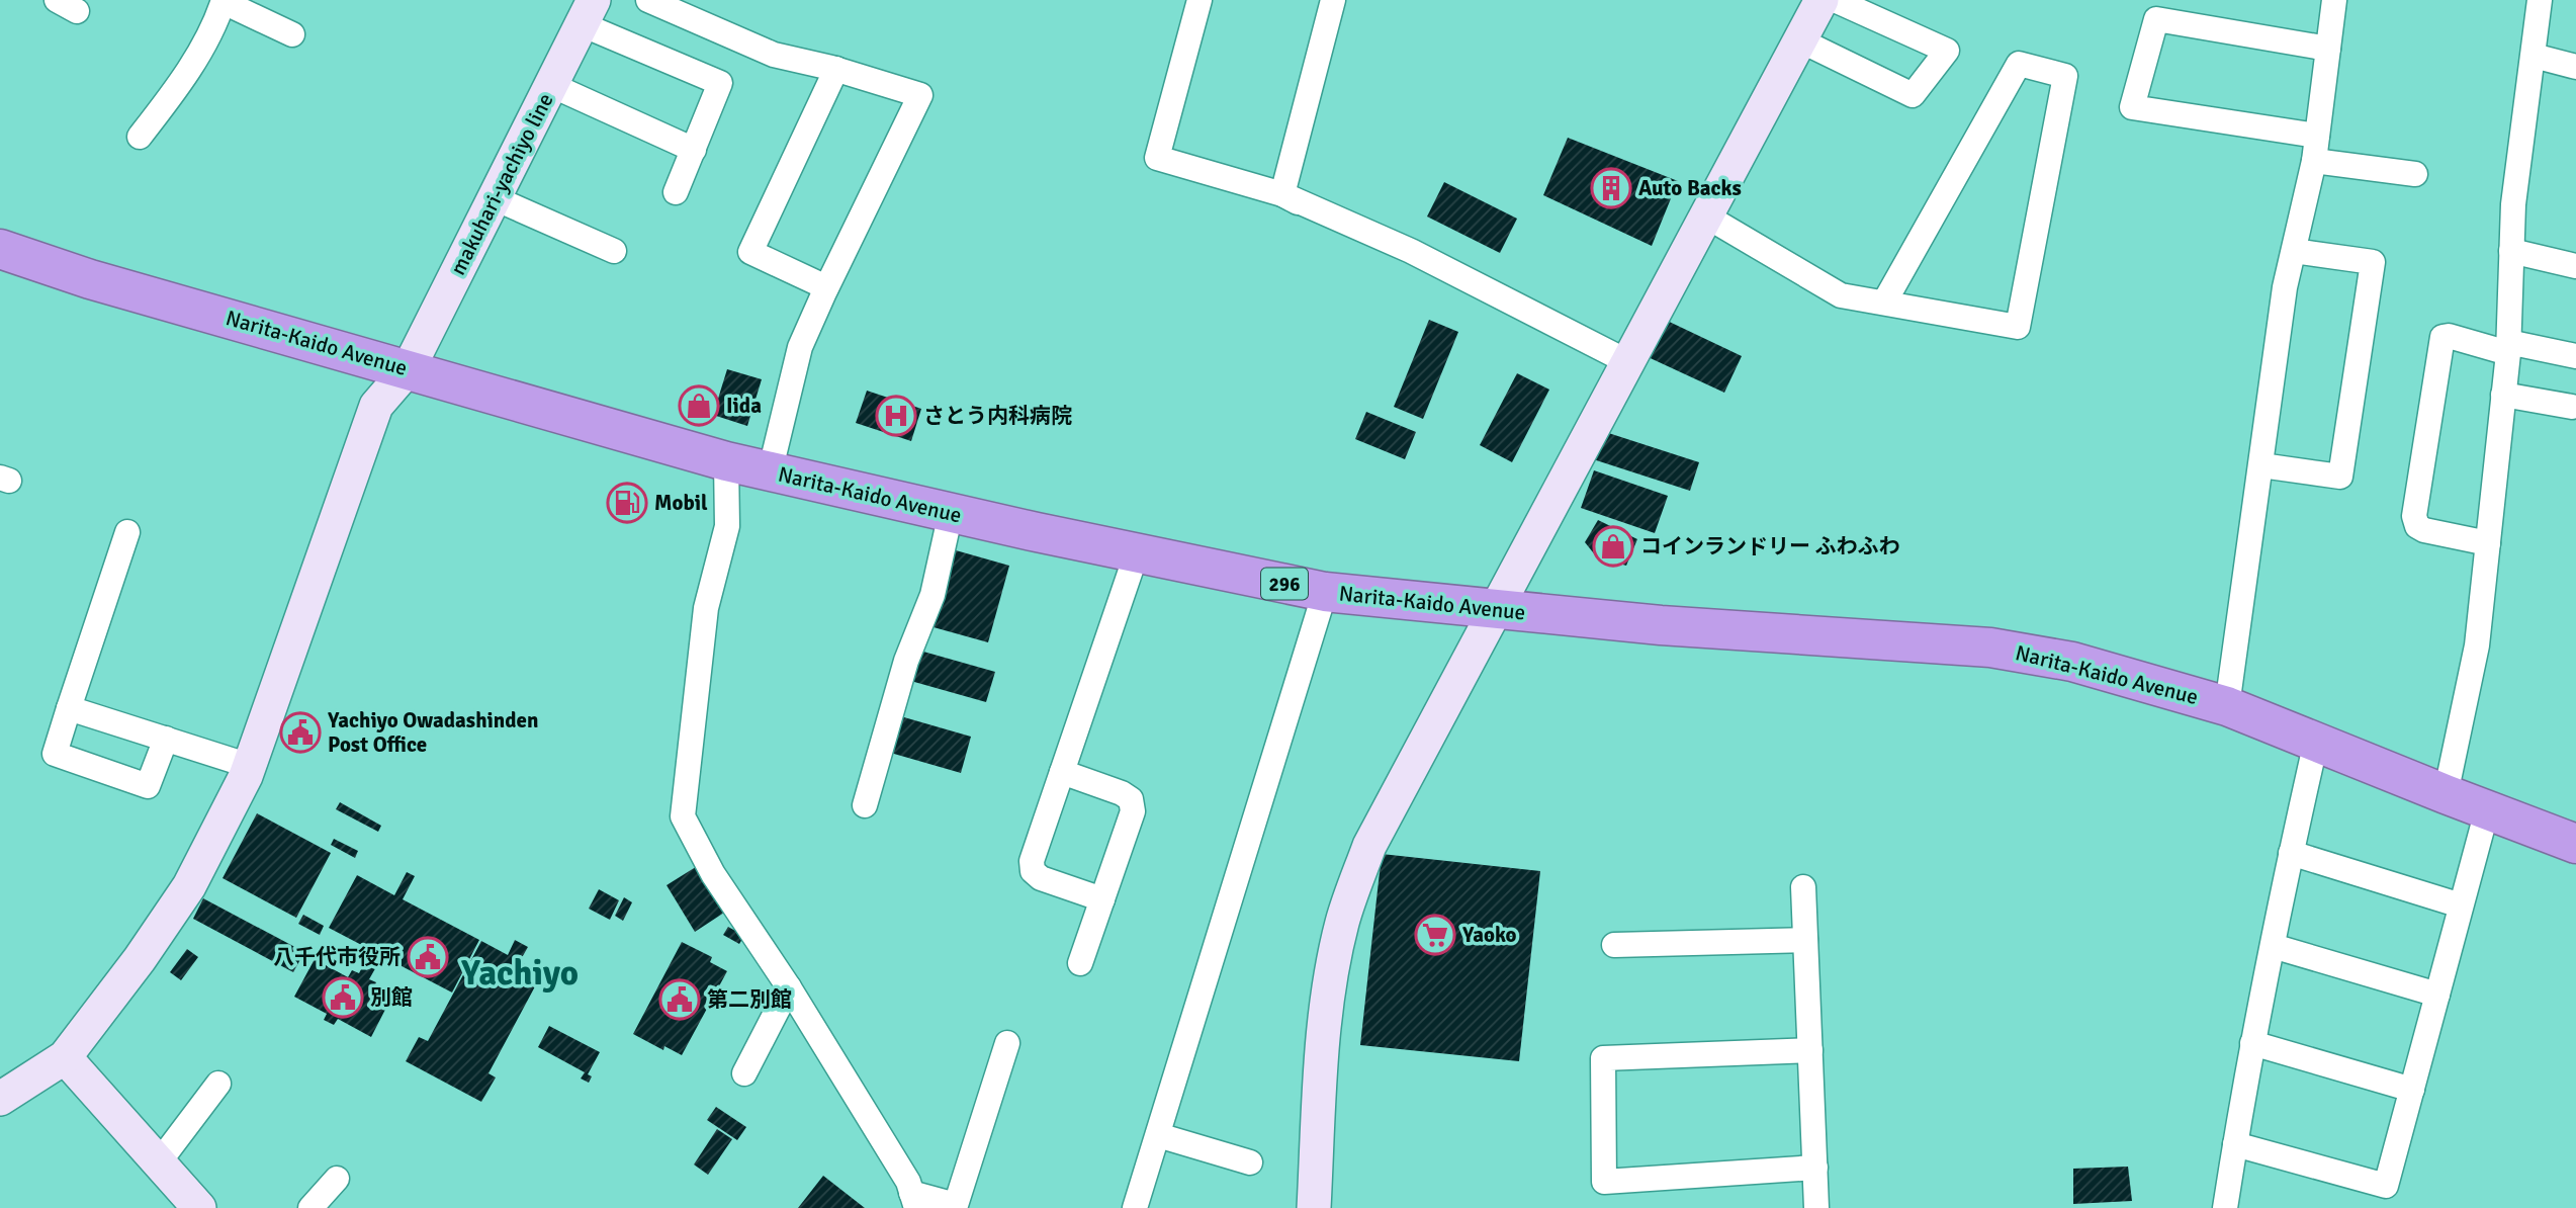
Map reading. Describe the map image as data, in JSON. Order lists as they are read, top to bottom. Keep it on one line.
{"streets":{"highway":["Narita-Kaido Avenue","296"],"street":["makuhari-yachiyo line"]},"crossings":[["makuhari-yachiyo line","Narita-Kaido Avenue"]],"districts":["Yachiyo"],"places":{"building":["Auto Backs"],"shop":["Iida","コインランドリー ふわふわ"],"hospital":["さとう内科病院"],"fuel station":["Mobil"],"public building":["Yachiyo Owadashinden Post Office","八千代市役所","別館","第二別館"],"supermarket":["Yaoko"]}}
